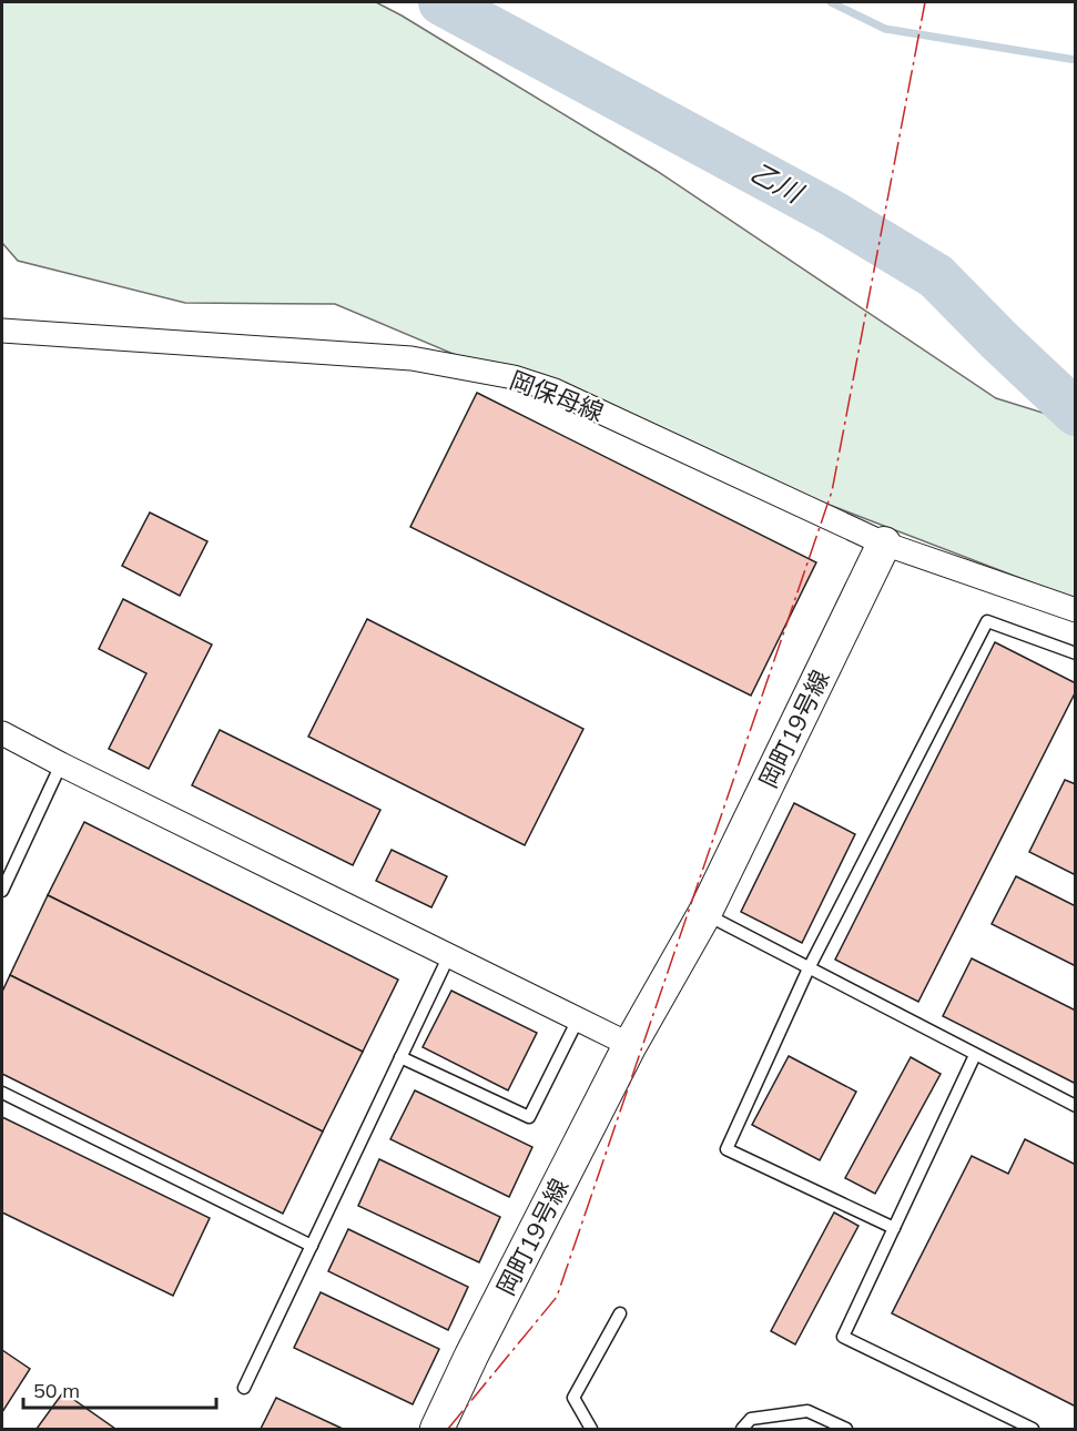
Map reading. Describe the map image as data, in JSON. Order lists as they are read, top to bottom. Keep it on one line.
{"streets":{"street":["岡保母線","岡町19号線"]},"crossings":[["岡保母線","岡町19号線"]],"water":["乙川"],"scale_bar":"50 m"}
